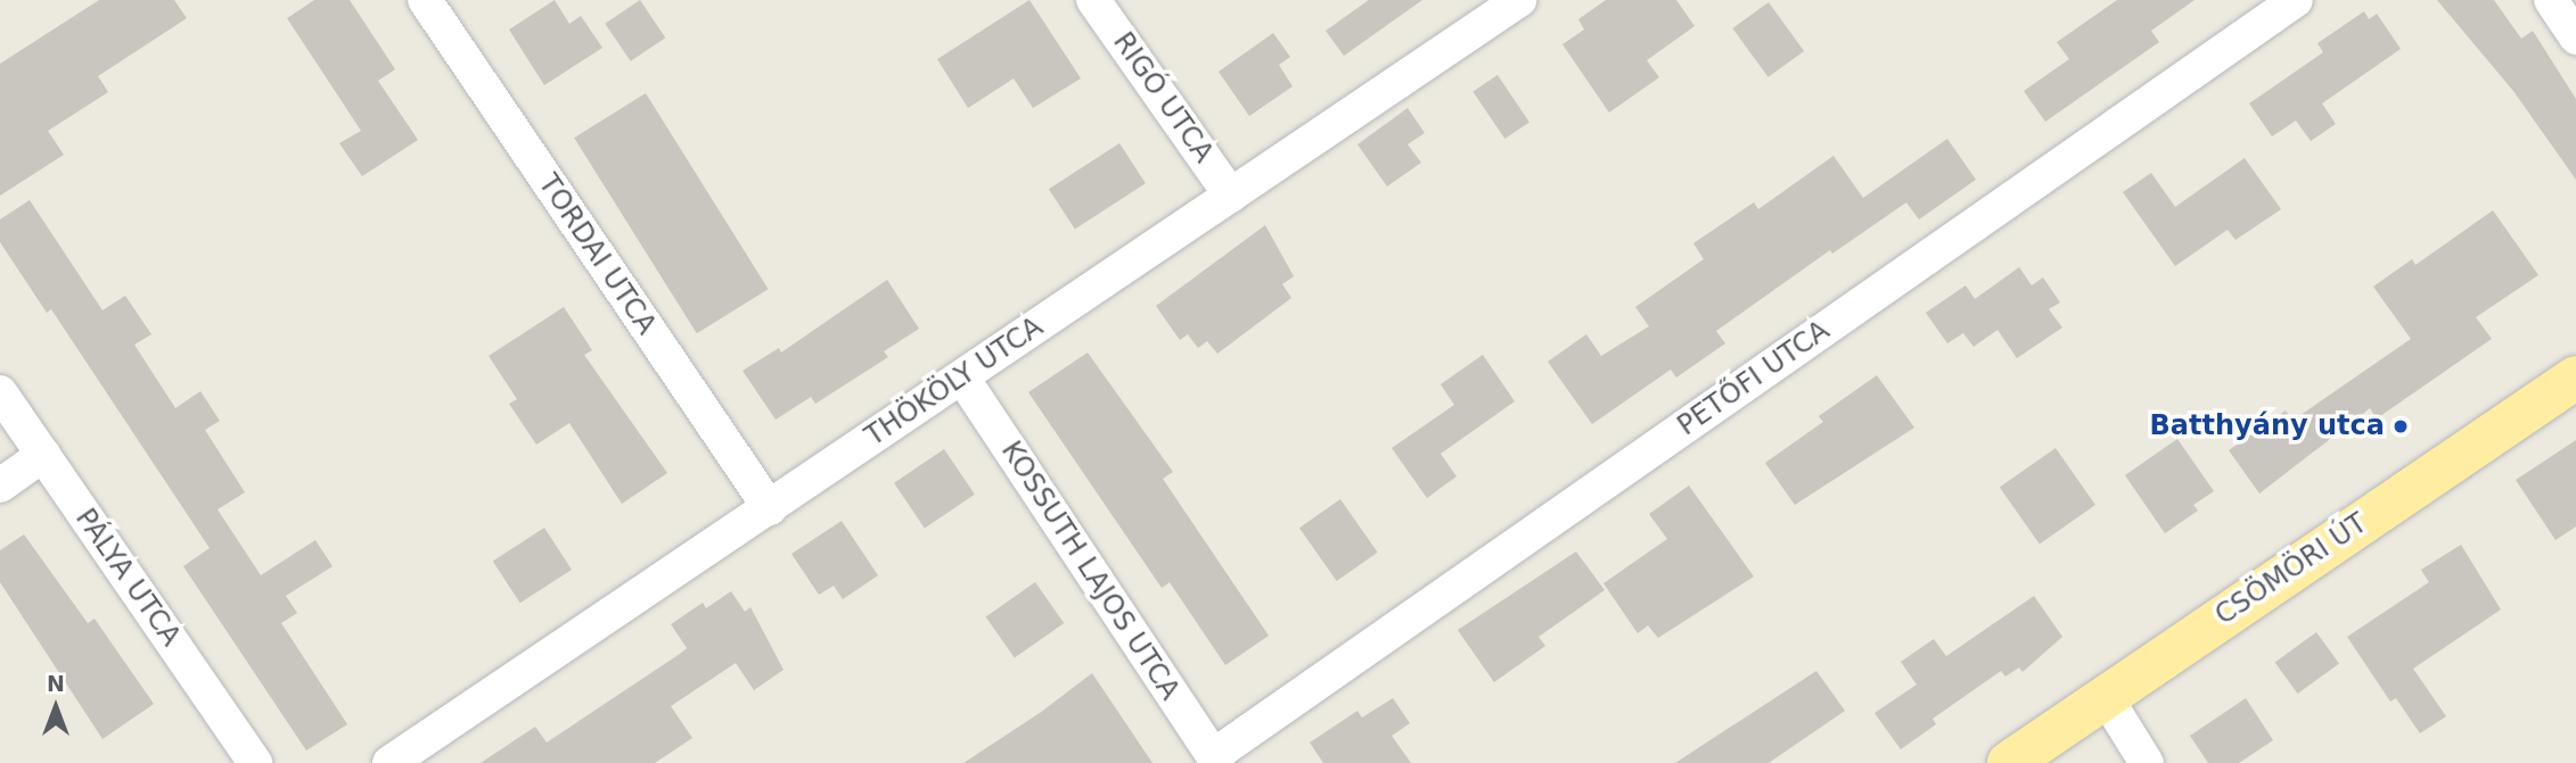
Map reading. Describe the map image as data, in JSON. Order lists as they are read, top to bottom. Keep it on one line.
{"streets":{"main road":["CSÖMÖRI ÚT"],"street":["RIGÓ UTCA","TORDAI UTCA","PETŐFI UTCA","THÖKÖLY UTCA","KOSSUTH LAJOS UTCA","PÁLYA UTCA"]},"crossings":[["RIGÓ UTCA","THÖKÖLY UTCA"],["TORDAI UTCA","THÖKÖLY UTCA"],["PETŐFI UTCA","KOSSUTH LAJOS UTCA"],["THÖKÖLY UTCA","KOSSUTH LAJOS UTCA"]],"places":["Batthyány utca"],"north":"top"}
